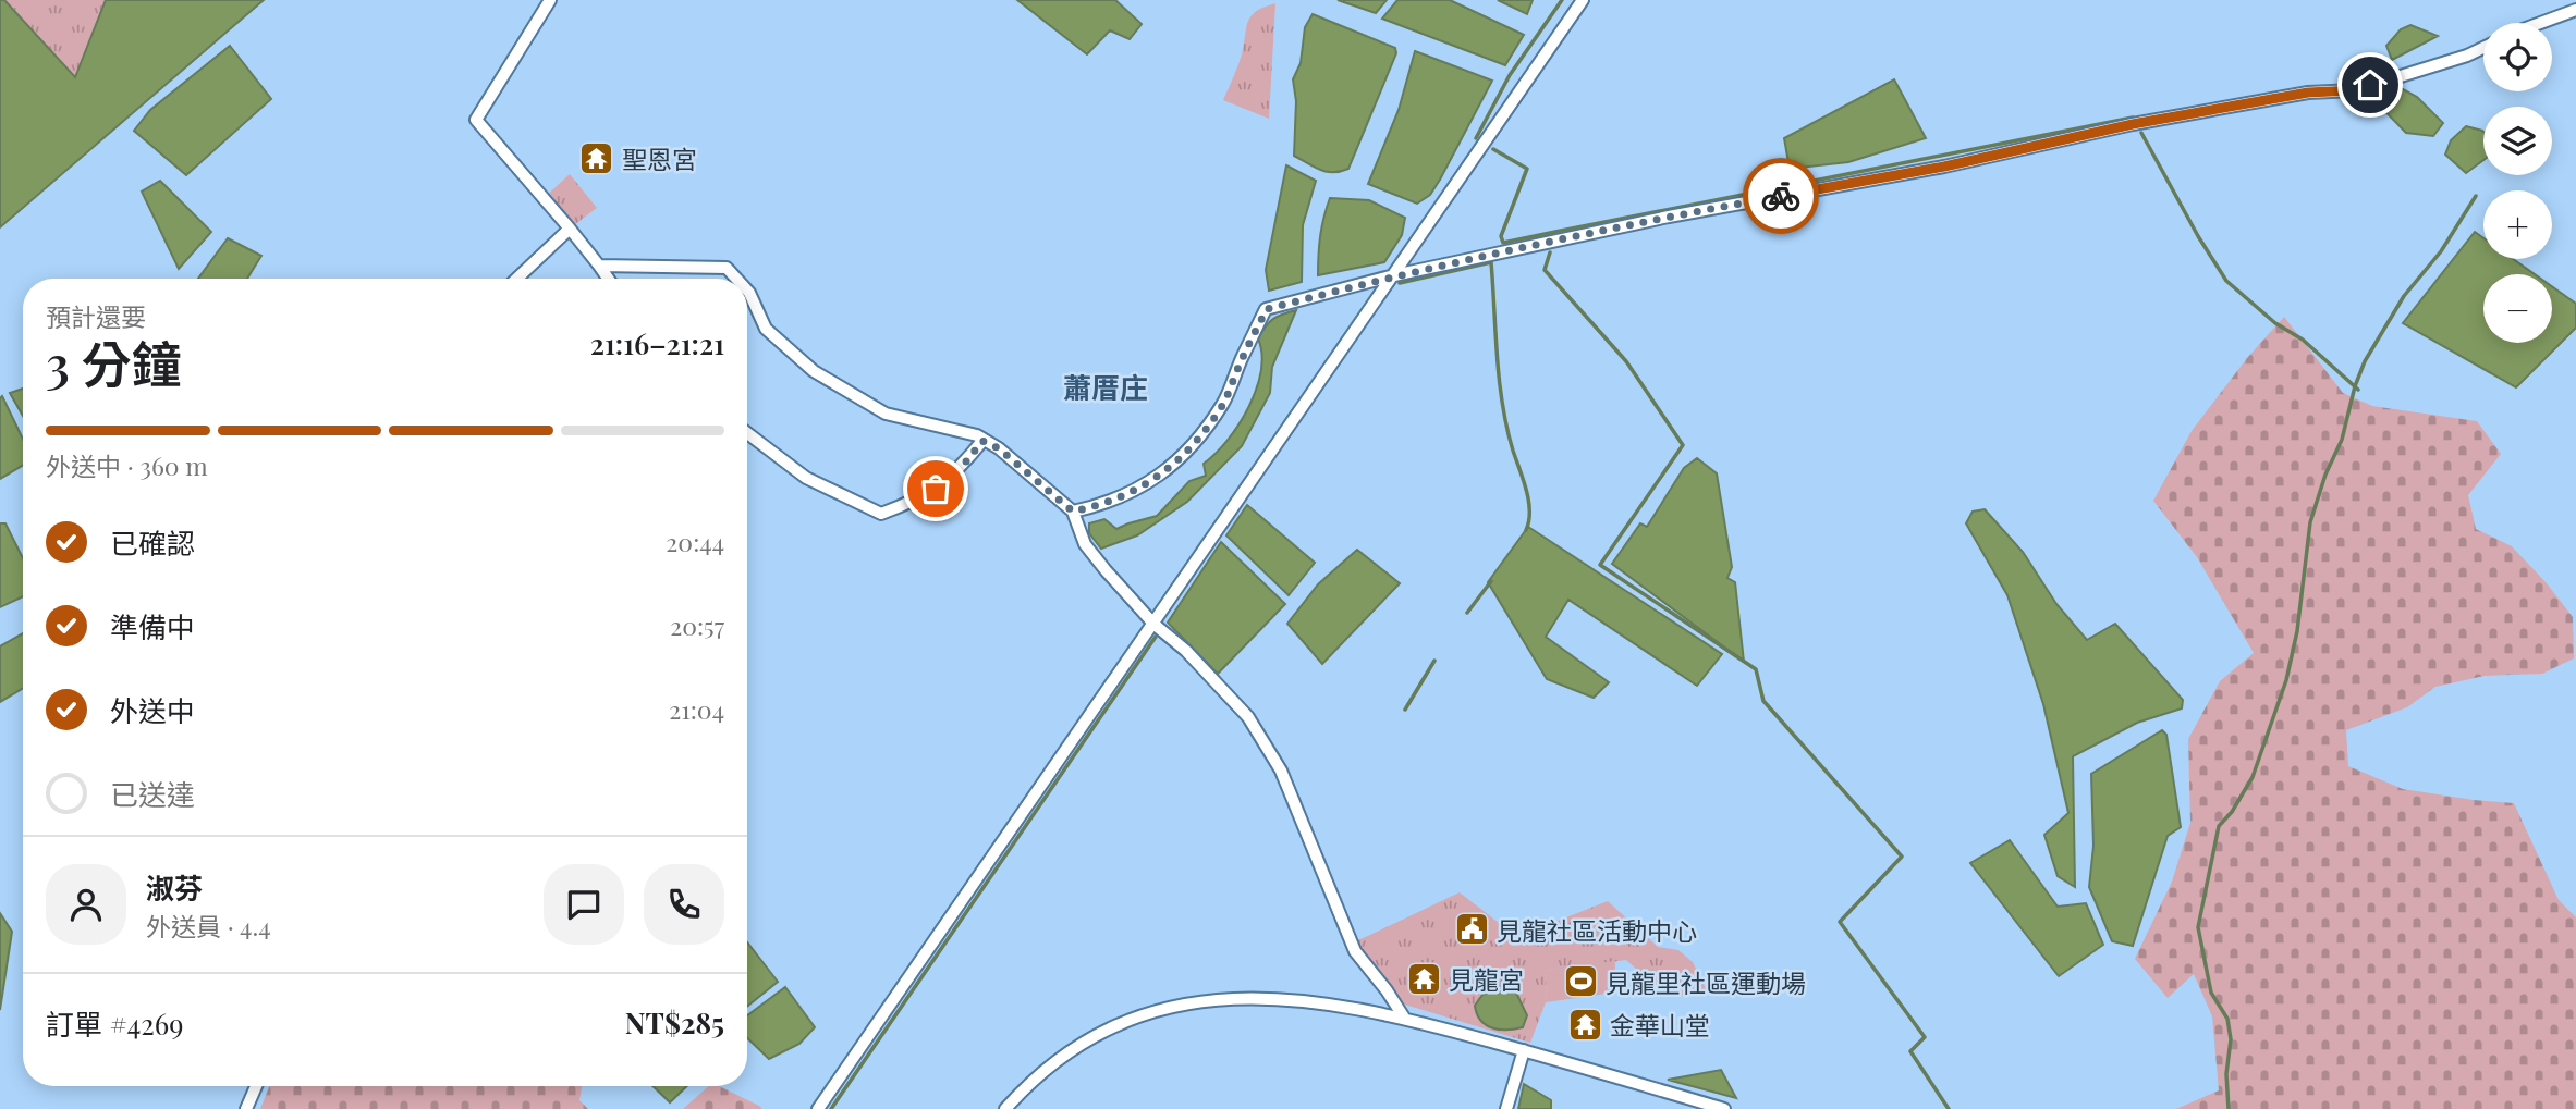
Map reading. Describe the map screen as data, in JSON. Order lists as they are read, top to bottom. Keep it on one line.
{"districts":["蕭厝庄"],"places":{"temple":["聖恩宮","見龍宮","金華山堂"],"public building":["見龍社區活動中心"],"sports":["見龍里社區運動場"]},"page":{"map_buttons":["+","−"],"heading":["3 分鐘","預計還要","21:16–21:21"],"panel":["淑芬","外送員 · 4.4","訂單 #4269","NT$285"],"bar":"外送中 · 360 m","list":[["已確認","20:44"],["準備中","20:57"],["外送中","21:04"],"已送達"]}}
